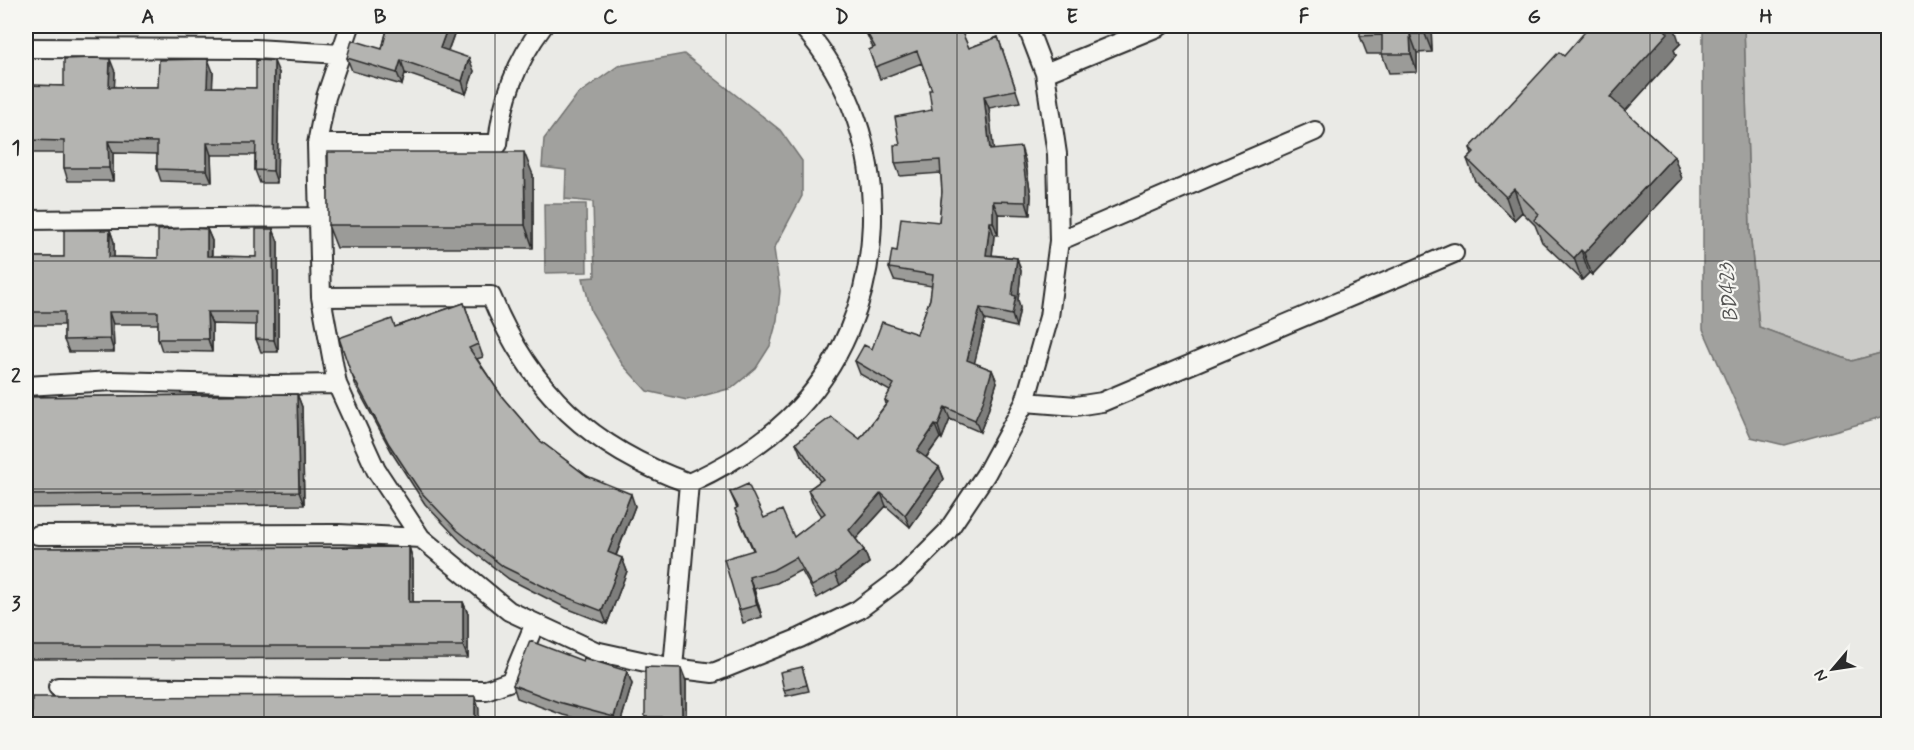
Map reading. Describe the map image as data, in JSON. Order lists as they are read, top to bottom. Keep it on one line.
{"water":["BD423"],"north":"bottom left","grid":{"columns":["A","B","C","D","E","F","G","H"],"rows":["1","2","3"]}}
